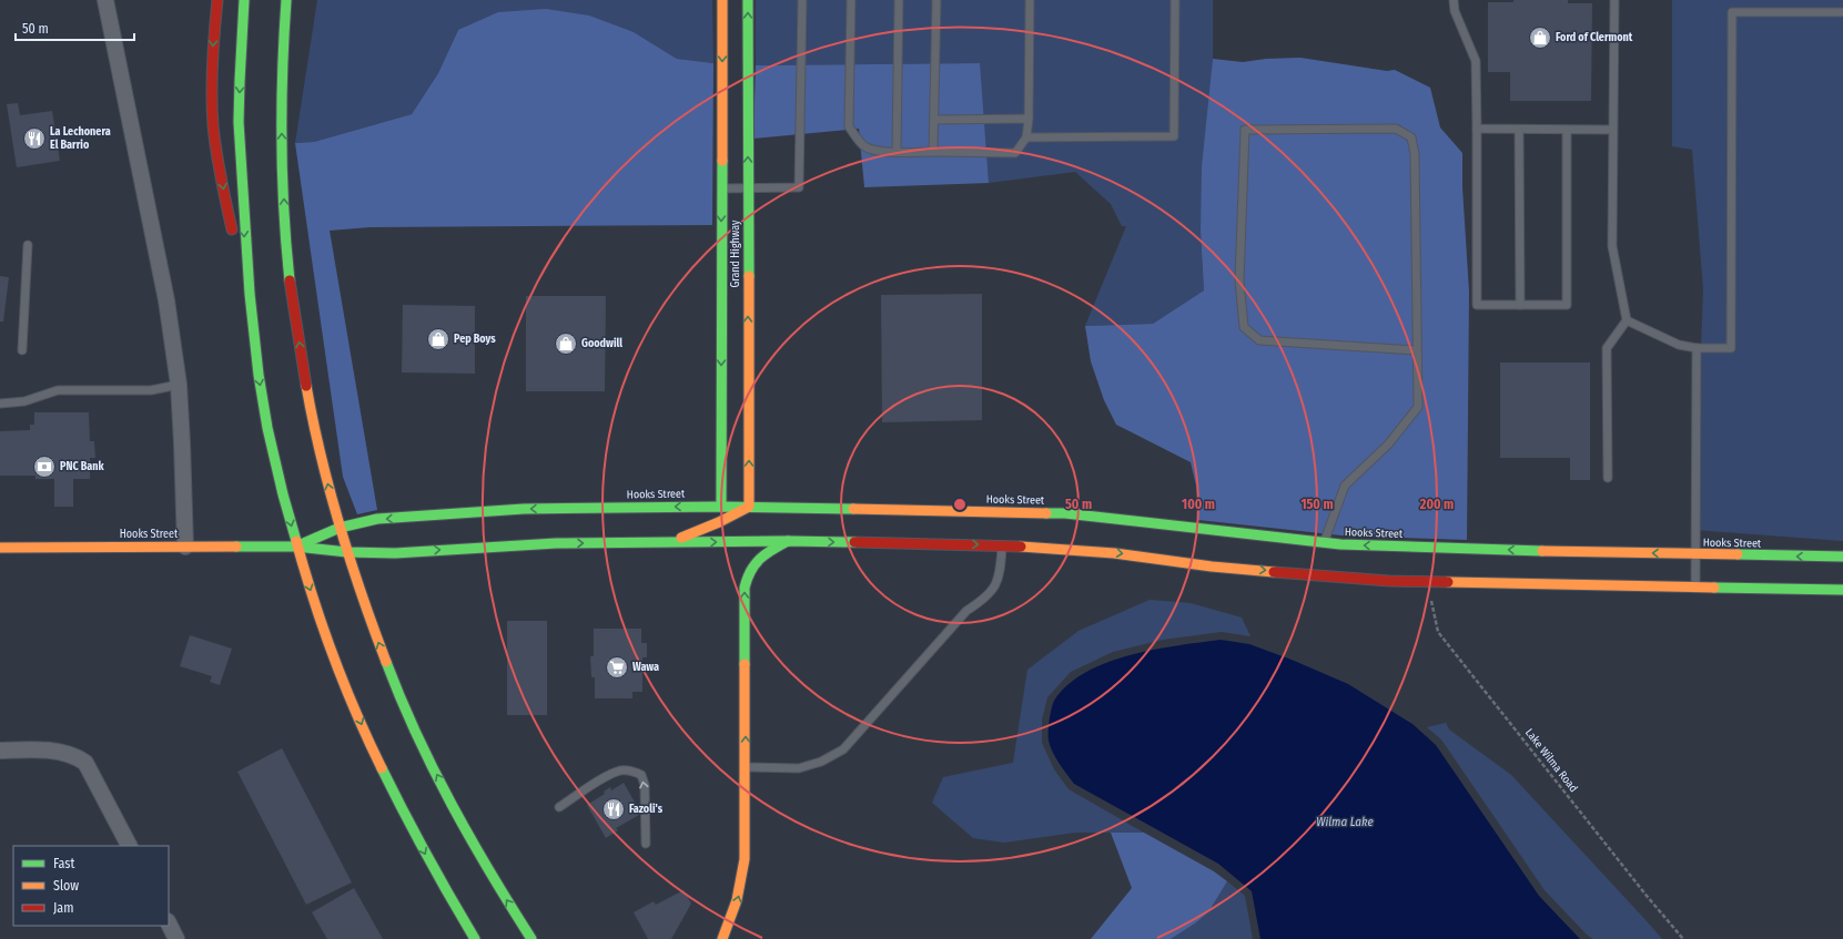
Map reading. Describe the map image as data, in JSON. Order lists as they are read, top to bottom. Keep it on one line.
{"streets":{"main road":["Grand Highway","Hooks Street"],"path":["Lake Wilma Road"]},"crossings":[["Grand Highway","Hooks Street"],["Hooks Street","Lake Wilma Road"]],"water":["Wilma Lake"],"places":{"shop":["Ford of Clermont","Pep Boys","Goodwill"],"restaurant":["La Lechonera El Barrio","Fazoli's"],"bank":["PNC Bank"],"supermarket":["Wawa"]},"legend":["Fast","Slow","Jam"],"scale_bar":"50 m","rings":["50 m","100 m","150 m","200 m"]}
